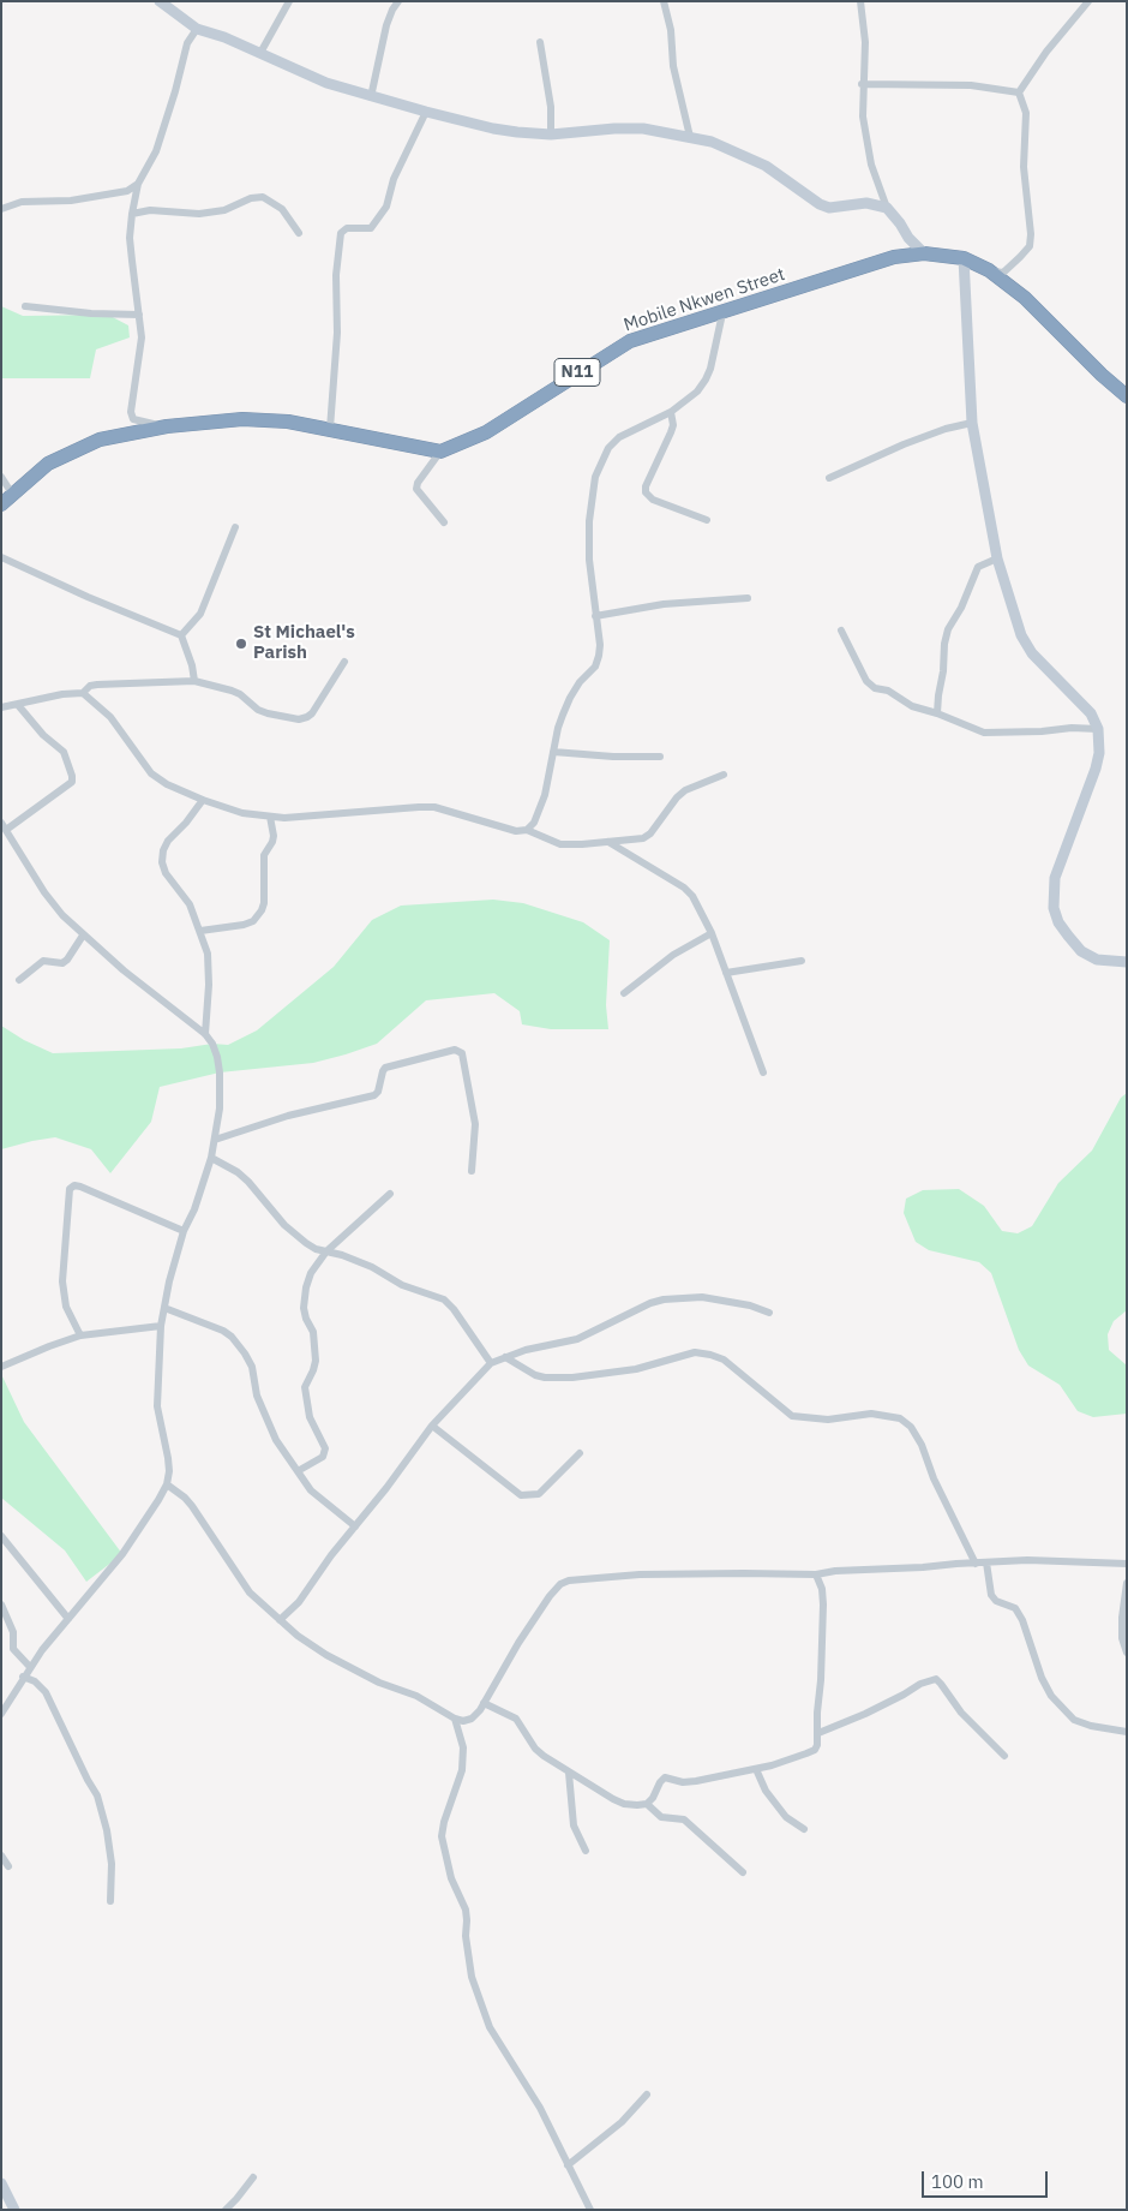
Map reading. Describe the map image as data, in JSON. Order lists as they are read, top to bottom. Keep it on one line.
{"streets":{"highway":["Mobile Nkwen Street","N11"]},"places":["St Michael's Parish"],"scale_bar":"100 m"}
